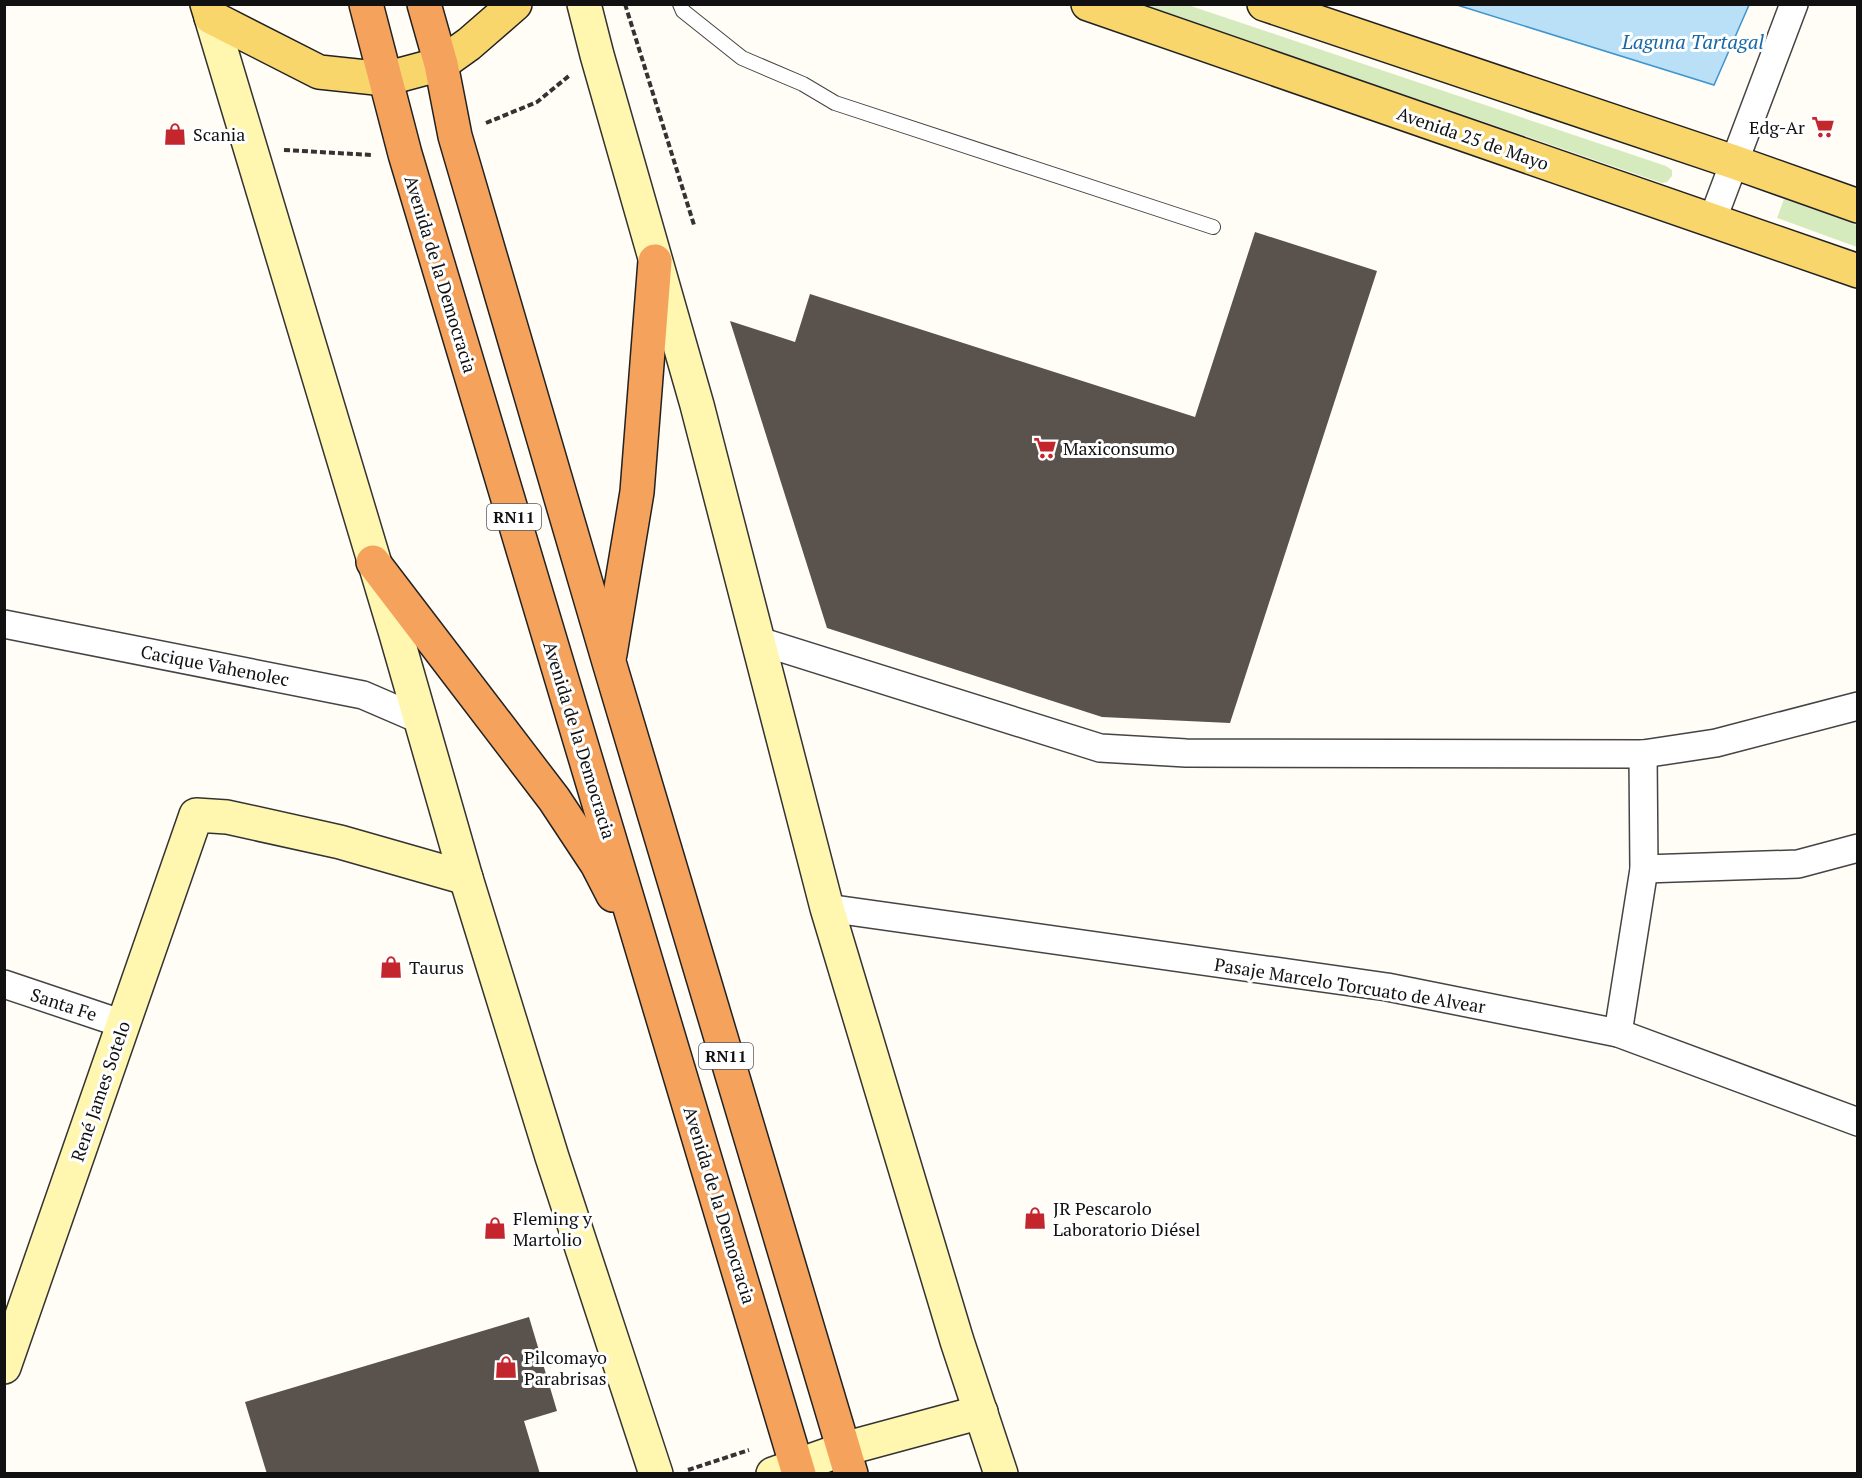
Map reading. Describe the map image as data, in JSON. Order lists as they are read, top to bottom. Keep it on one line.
{"streets":{"highway":["Avenida de la Democracia","RN11"],"main road":["Avenida 25 de Mayo"],"street":["Cacique Vahenolec","Pasaje Marcelo Torcuato de Alvear","Santa Fe","René James Sotelo"]},"crossings":[["Avenida de la Democracia","RN11"],["RN11","Cacique Vahenolec"],["RN11","René James Sotelo"],["Santa Fe","René James Sotelo"]],"water":["Laguna Tartagal"],"places":{"supermarket":["Edg-Ar","Maxiconsumo"],"shop":["Scania","Taurus","JR Pescarolo Laboratorio Diésel","Fleming y Martolio","Pilcomayo Parabrisas"]}}
